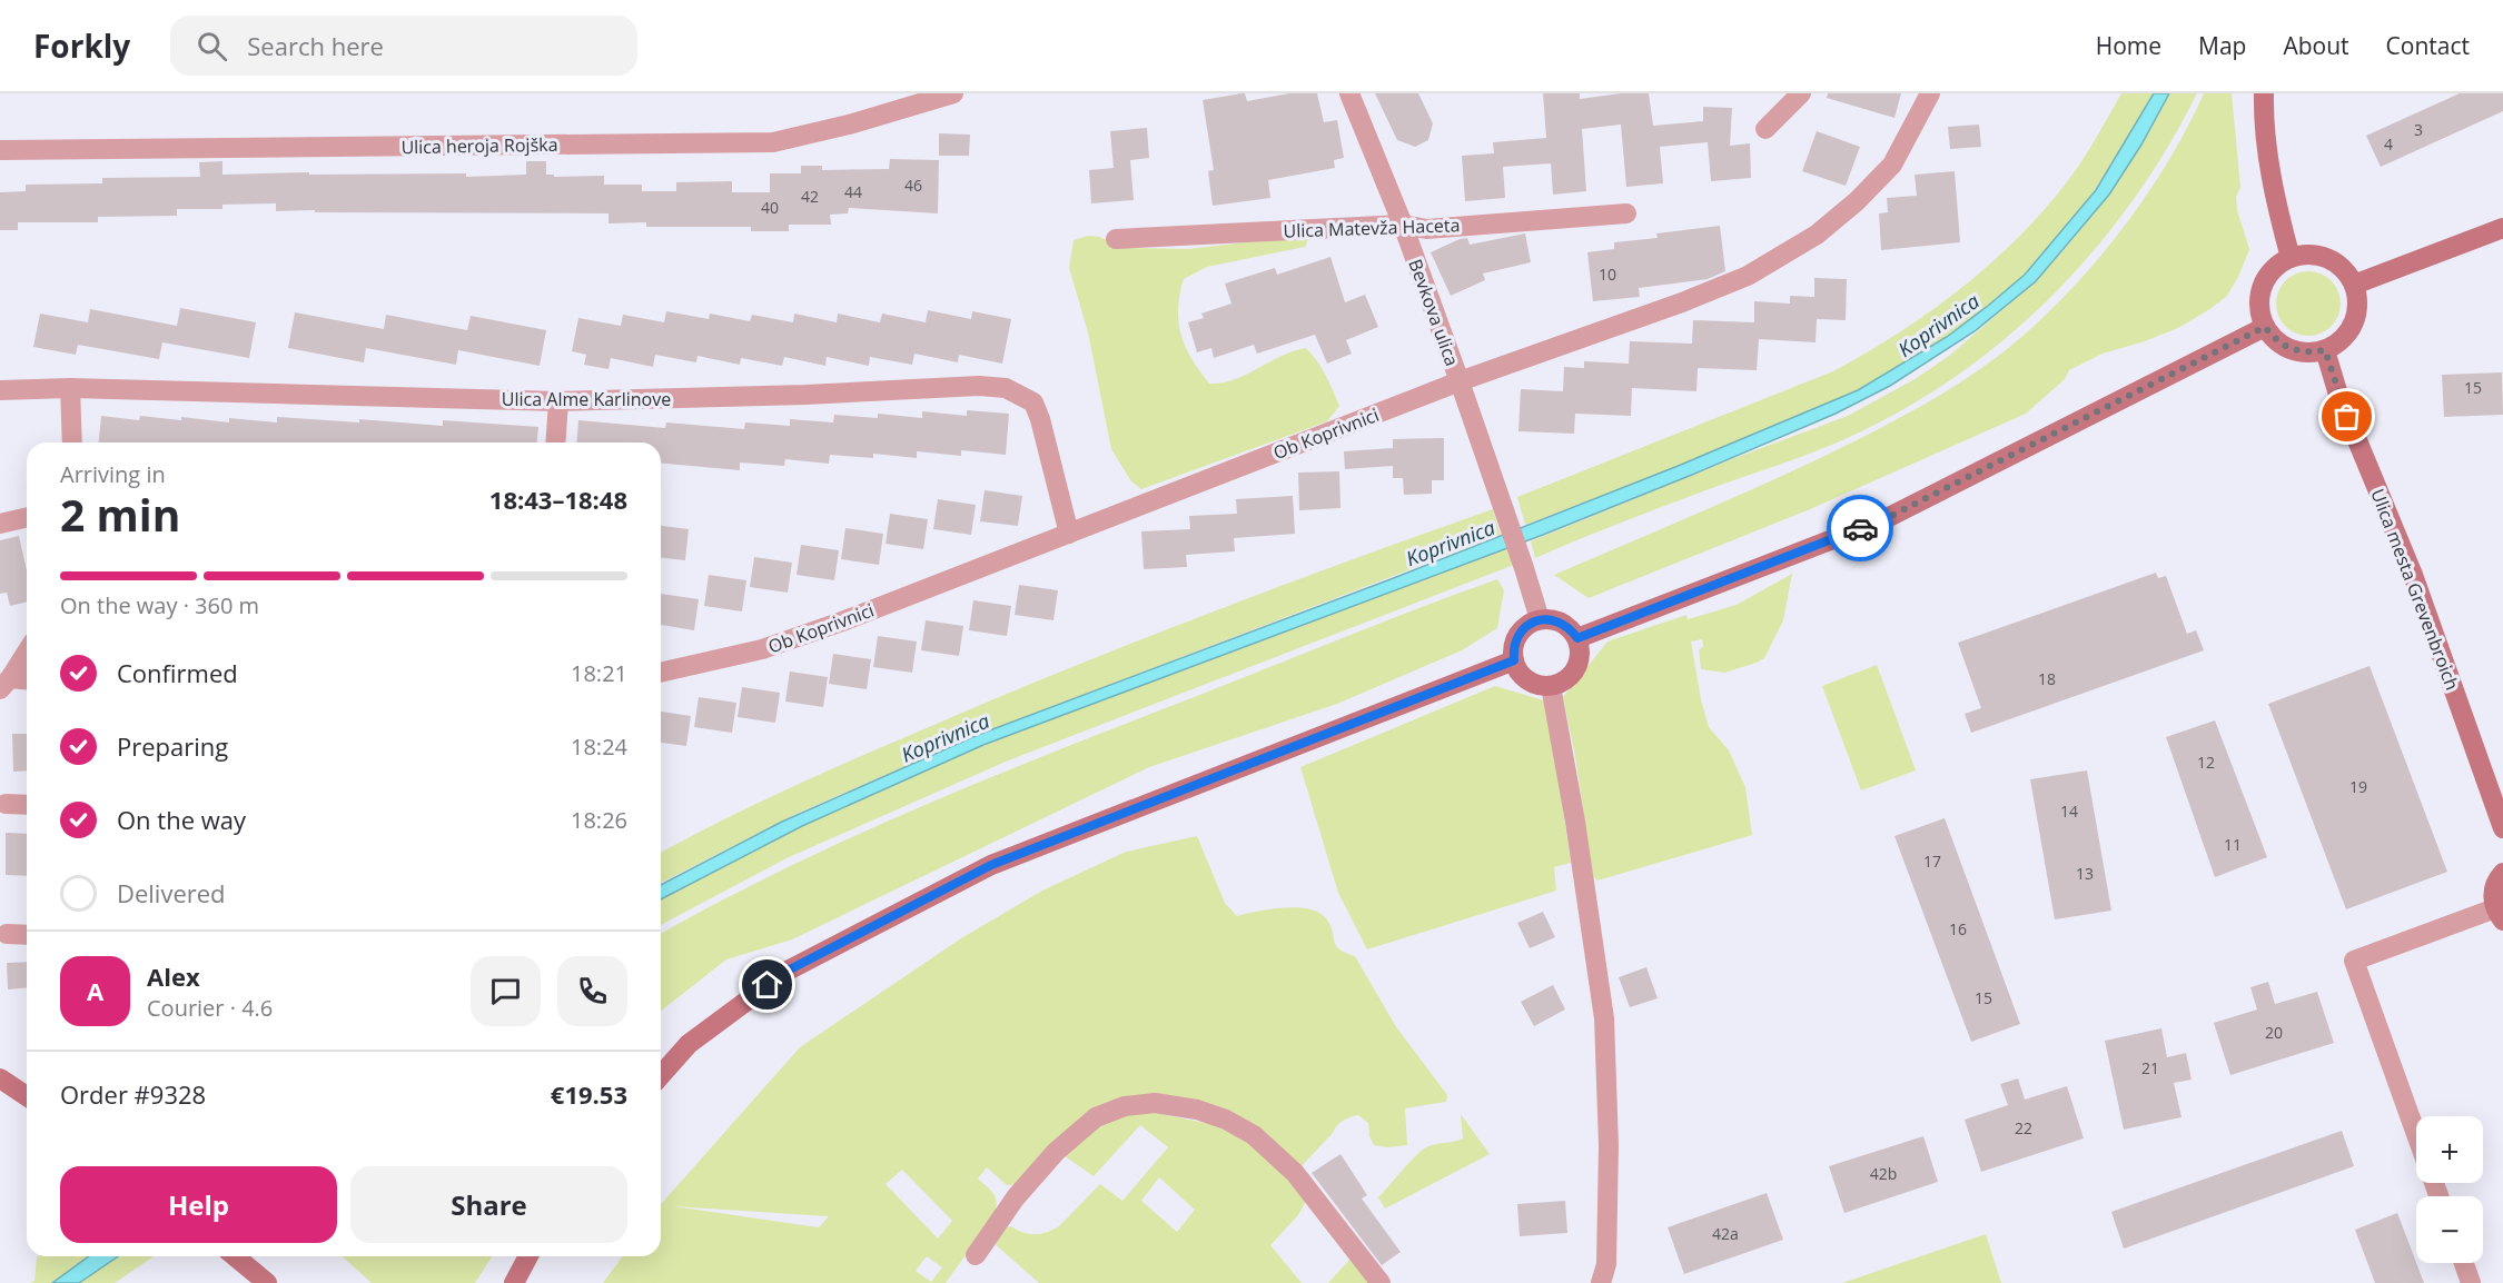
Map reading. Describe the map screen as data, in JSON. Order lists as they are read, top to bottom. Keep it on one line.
{"streets":{"street":["Ulica heroja Rojška","Ulica Matevža Haceta","Bevkova ulica","Ulica Alme Karlinove","Ob Koprivnici","Ulica mesta Grevenbroich"]},"crossings":[["Ulica Matevža Haceta","Bevkova ulica"],["Bevkova ulica","Ob Koprivnici"],["Ulica Alme Karlinove","Ob Koprivnici"]],"water":["Koprivnica"],"house_numbers":["3","4","46","44","42","40","10","15","18","12","19","14","11","17","13","16","15","20","21","22","42b","42a"],"page":{"header":"Forkly","search":"Search here","nav":["Home","Map","About","Contact"],"heading":["2 min","Arriving in","18:43–18:48"],"panel":["Alex","Courier · 4.6","Order #9328","€19.53"],"bar":"On the way · 360 m","list":[["Confirmed","18:21"],["Preparing","18:24"],["On the way","18:26"],"Delivered"],"round":"A","map_buttons":["+","−"],"buttons":["Help","Share"]}}
